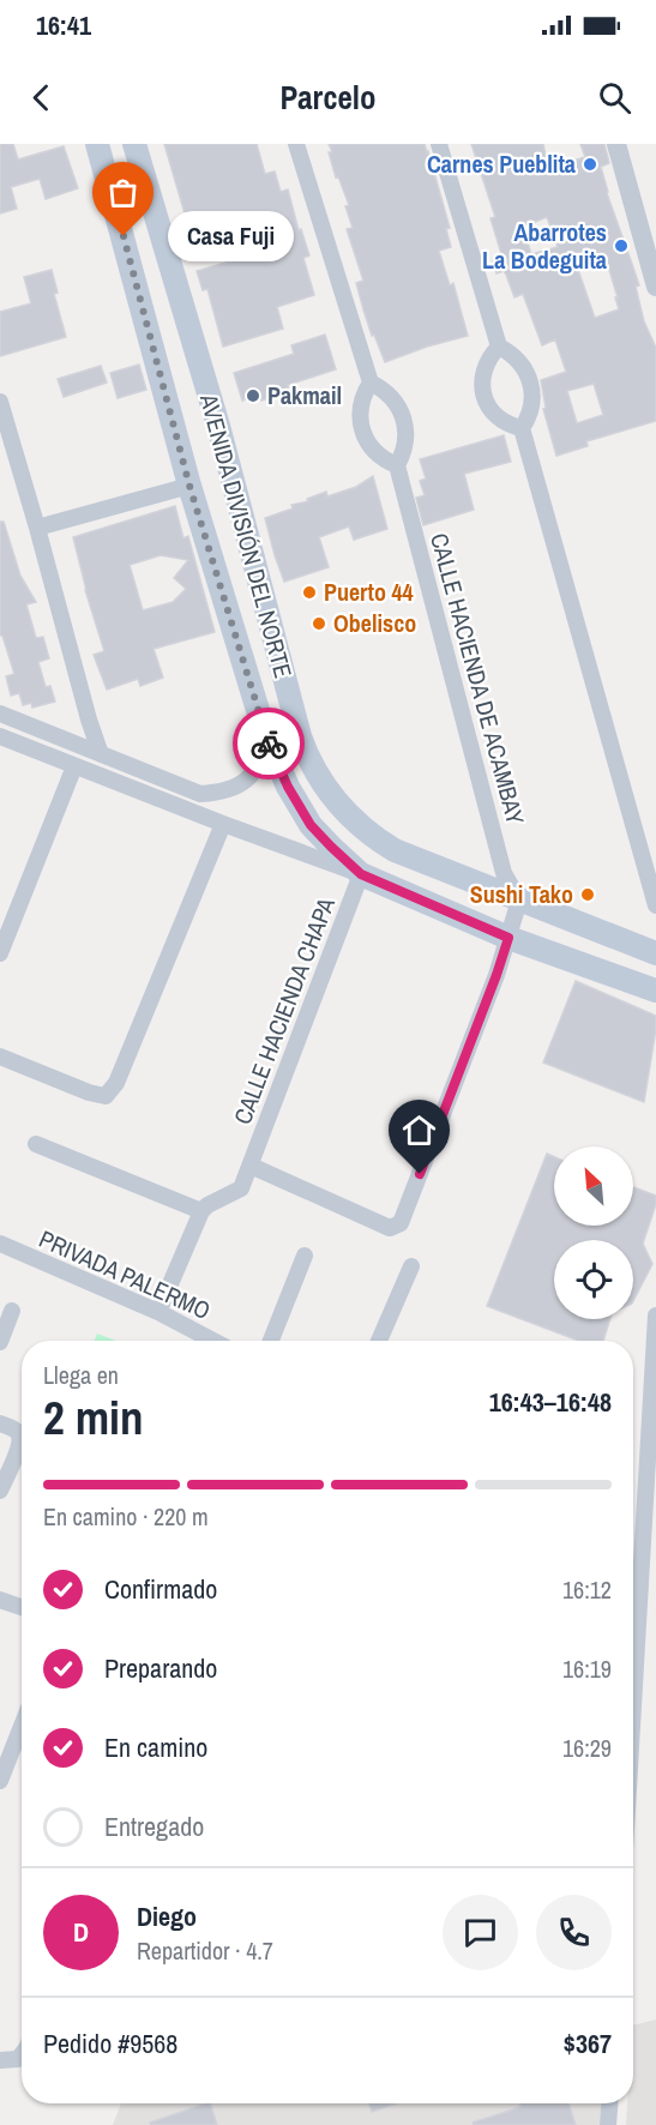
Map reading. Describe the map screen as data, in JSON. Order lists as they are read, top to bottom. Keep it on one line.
{"streets":{"main road":["AVENIDA DIVISIÓN DEL NORTE"],"street":["CALLE HACIENDA DE ACAMBAY","CALLE HACIENDA CHAPA","PRIVADA PALERMO"]},"crossings":[["AVENIDA DIVISIÓN DEL NORTE","CALLE HACIENDA DE ACAMBAY"],["AVENIDA DIVISIÓN DEL NORTE","CALLE HACIENDA CHAPA"]],"places":["Carnes Pueblita","Casa Fuji","Abarrotes La Bodeguita","Pakmail","Puerto 44","Obelisco","Sushi Tako"],"north":"top left","page":{"status":"16:41","header":"Parcelo","bubble":"Casa Fuji","heading":["2 min","Llega en","16:43–16:48"],"panel":["Diego","Repartidor · 4.7","Pedido #9568","$367"],"bar":"En camino · 220 m","list":[["Confirmado","16:12"],["Preparando","16:19"],["En camino","16:29"],"Entregado"],"round":"D"}}
